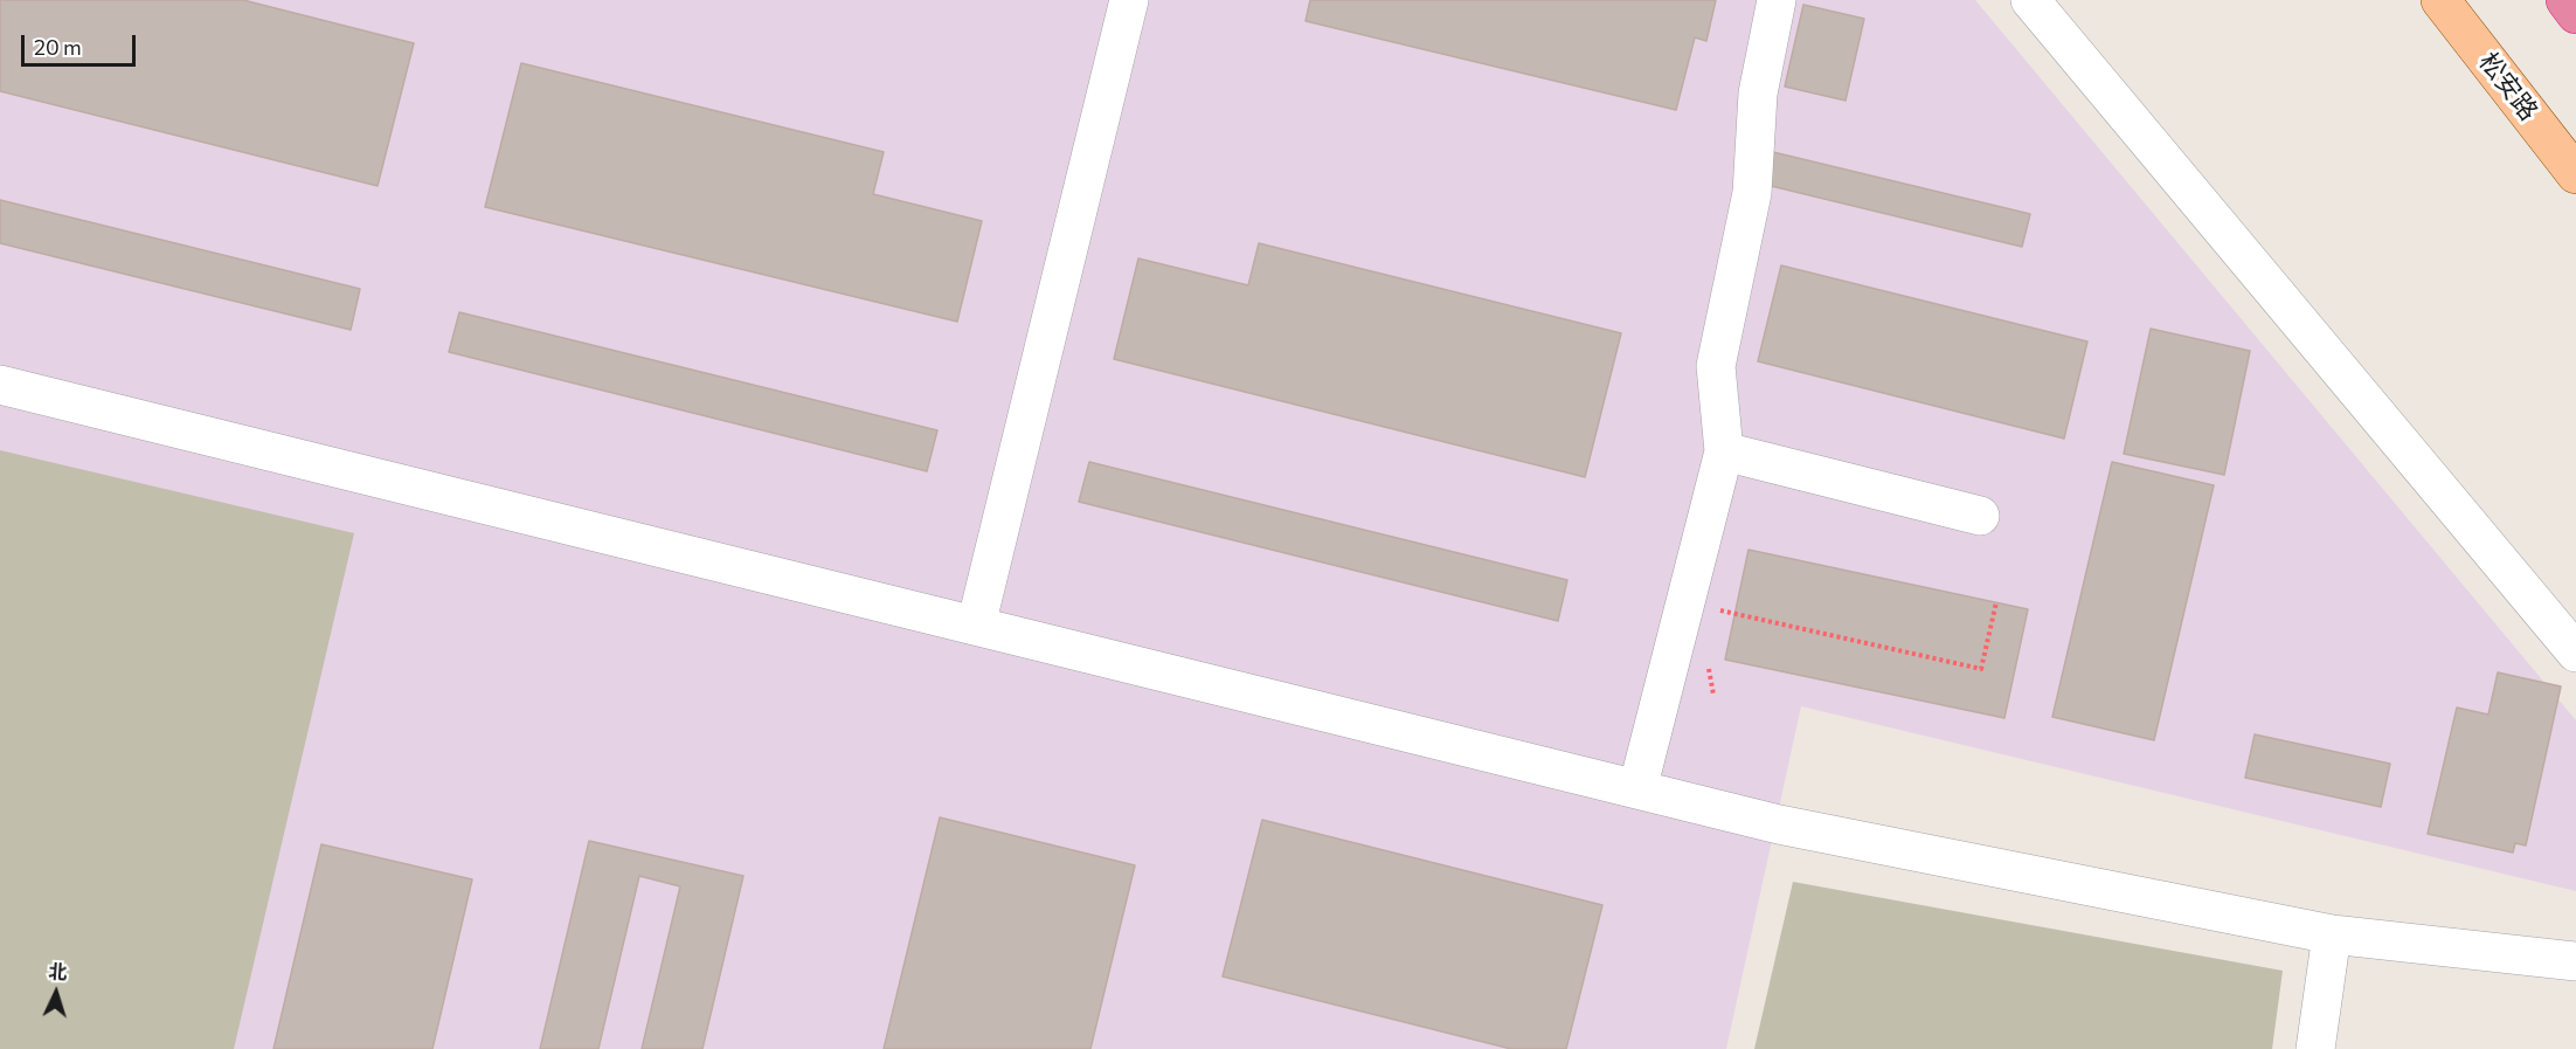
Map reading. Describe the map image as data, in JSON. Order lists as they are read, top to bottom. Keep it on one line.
{"streets":{"main road":["松安路"]},"scale_bar":"20 m","north":"top"}
